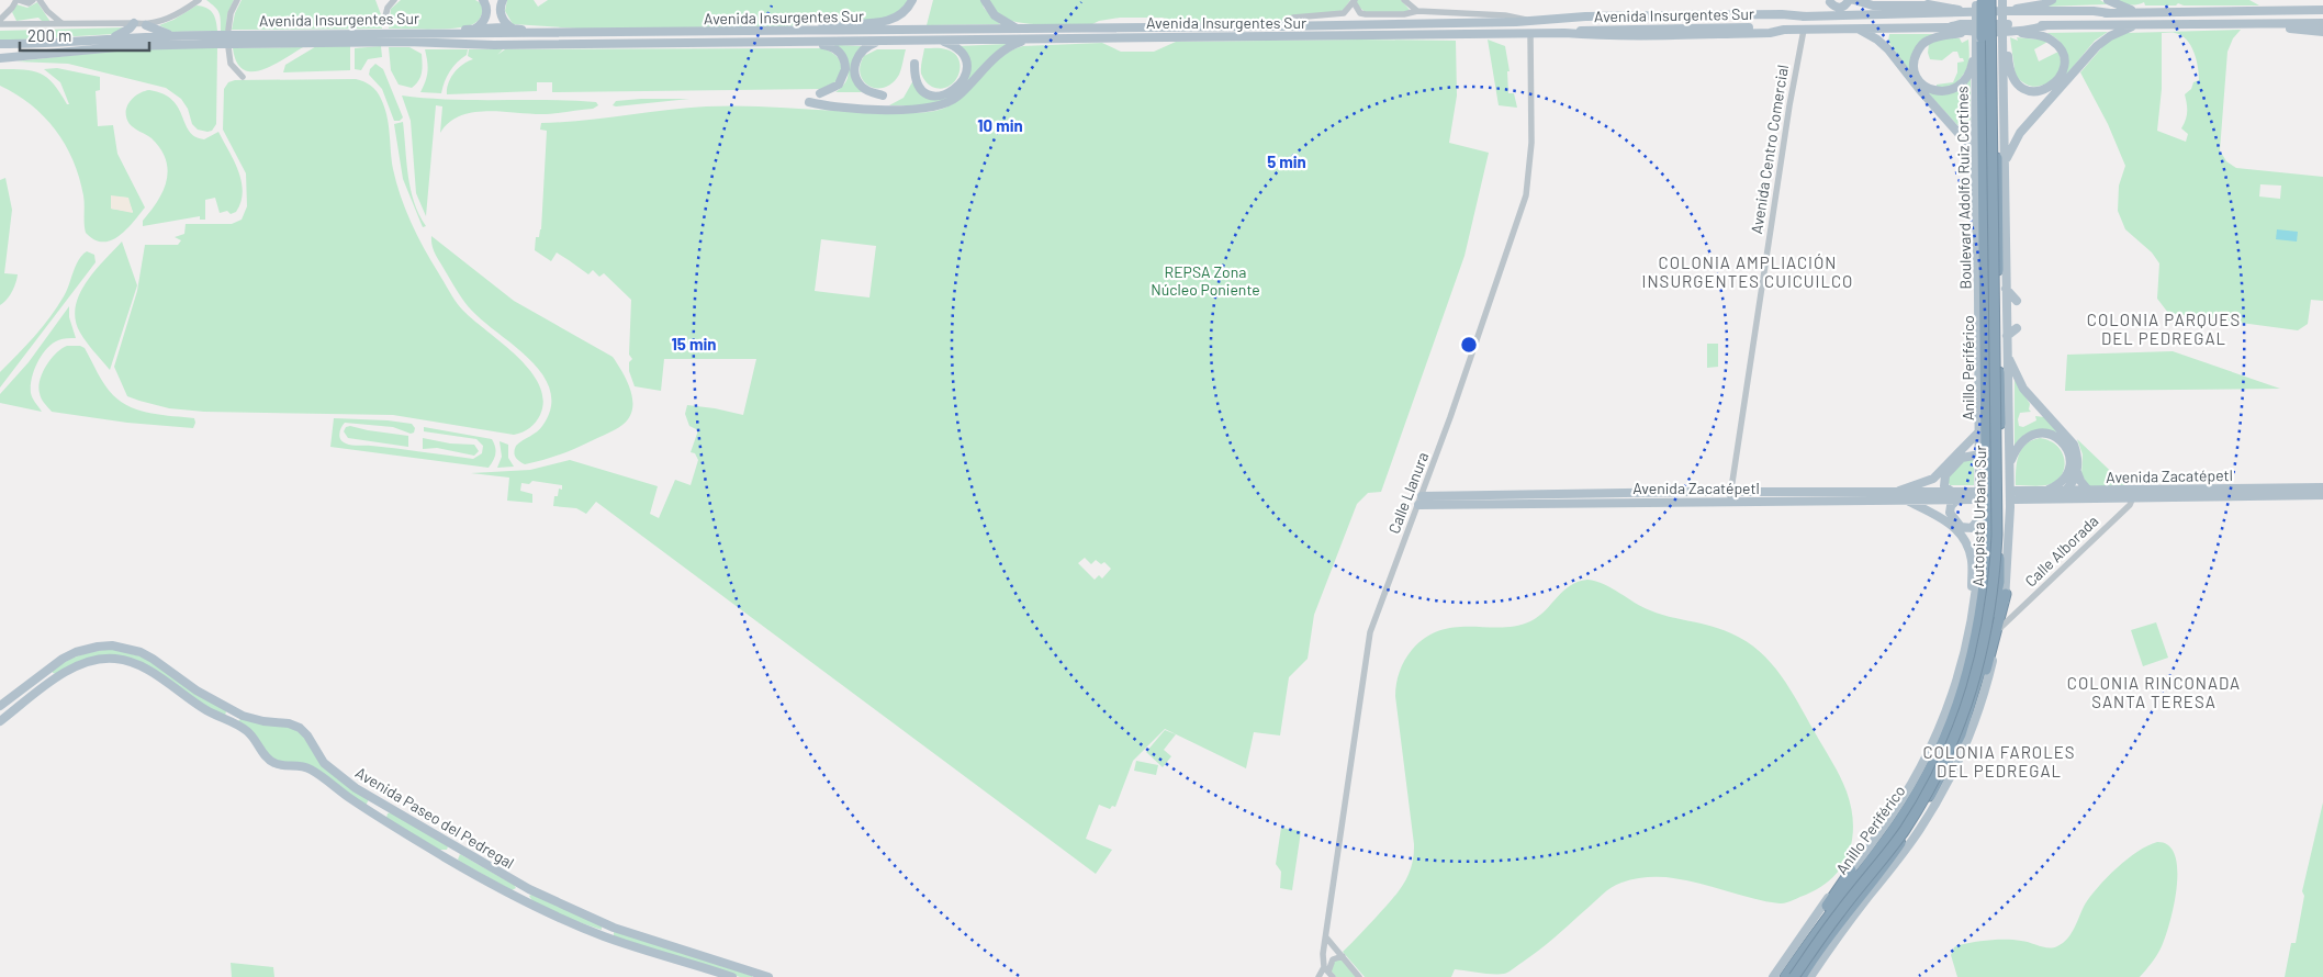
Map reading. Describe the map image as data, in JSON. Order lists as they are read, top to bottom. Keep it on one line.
{"streets":{"highway":["Anillo Periférico","Autopista Urbana Sur"],"main road":["Avenida Insurgentes Sur","Boulevard Adolfo Ruiz Cortines","Avenida Zacatépetl","Avenida Paseo del Pedregal"],"street":["Avenida Centro Comercial","Calle Llanura","Calle Alborada"]},"crossings":[["Avenida Insurgentes Sur","Avenida Centro Comercial"],["Avenida Insurgentes Sur","Calle Llanura"],["Avenida Centro Comercial","Avenida Zacatépetl"],["Boulevard Adolfo Ruiz Cortines","Anillo Periférico"],["Anillo Periférico","Autopista Urbana Sur"],["Avenida Zacatépetl","Calle Llanura"],["Avenida Zacatépetl","Calle Alborada"]],"districts":["COLONIA AMPLIACIÓN INSURGENTES CUICUILCO","COLONIA PARQUES DEL PEDREGAL","COLONIA RINCONADA SANTA TERESA","COLONIA FAROLES DEL PEDREGAL"],"parks":["REPSA Zona Núcleo Poniente"],"scale_bar":"200 m","rings":["10 min","5 min","15 min"]}
